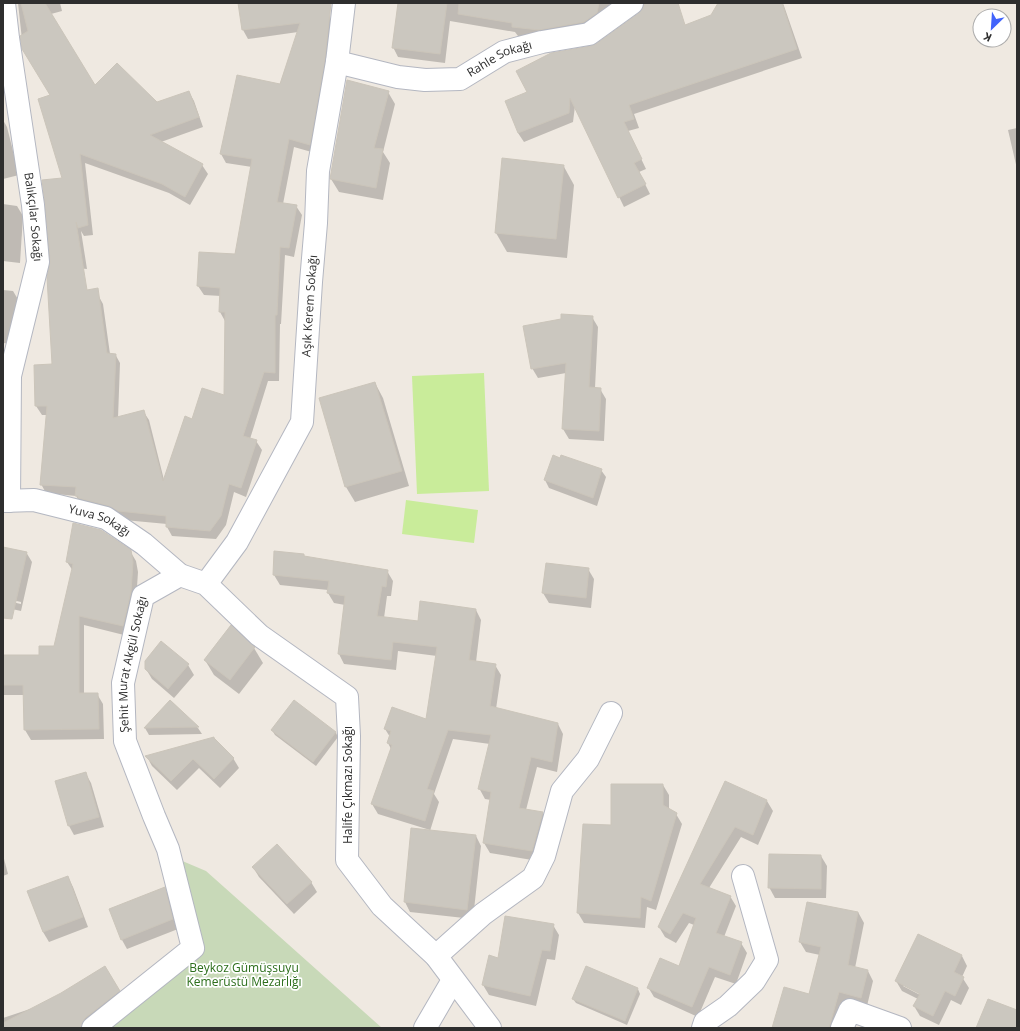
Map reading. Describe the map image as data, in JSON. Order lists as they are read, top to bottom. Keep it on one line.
{"streets":{"street":["Rahle Sokağı","Balıkçılar Sokağı","Aşık Kerem Sokağı","Yuva Sokağı","Şehit Murat Akgül Sokağı","Halife Çıkmazı Sokağı"]},"crossings":[["Rahle Sokağı","Aşık Kerem Sokağı"],["Balıkçılar Sokağı","Yuva Sokağı"],["Aşık Kerem Sokağı","Halife Çıkmazı Sokağı"],["Yuva Sokağı","Şehit Murat Akgül Sokağı"],["Yuva Sokağı","Halife Çıkmazı Sokağı"],["Şehit Murat Akgül Sokağı","Halife Çıkmazı Sokağı"]],"parks":["Beykoz Gümüşsuyu Kemerüstü Mezarlığı"],"north":"bottom left"}
